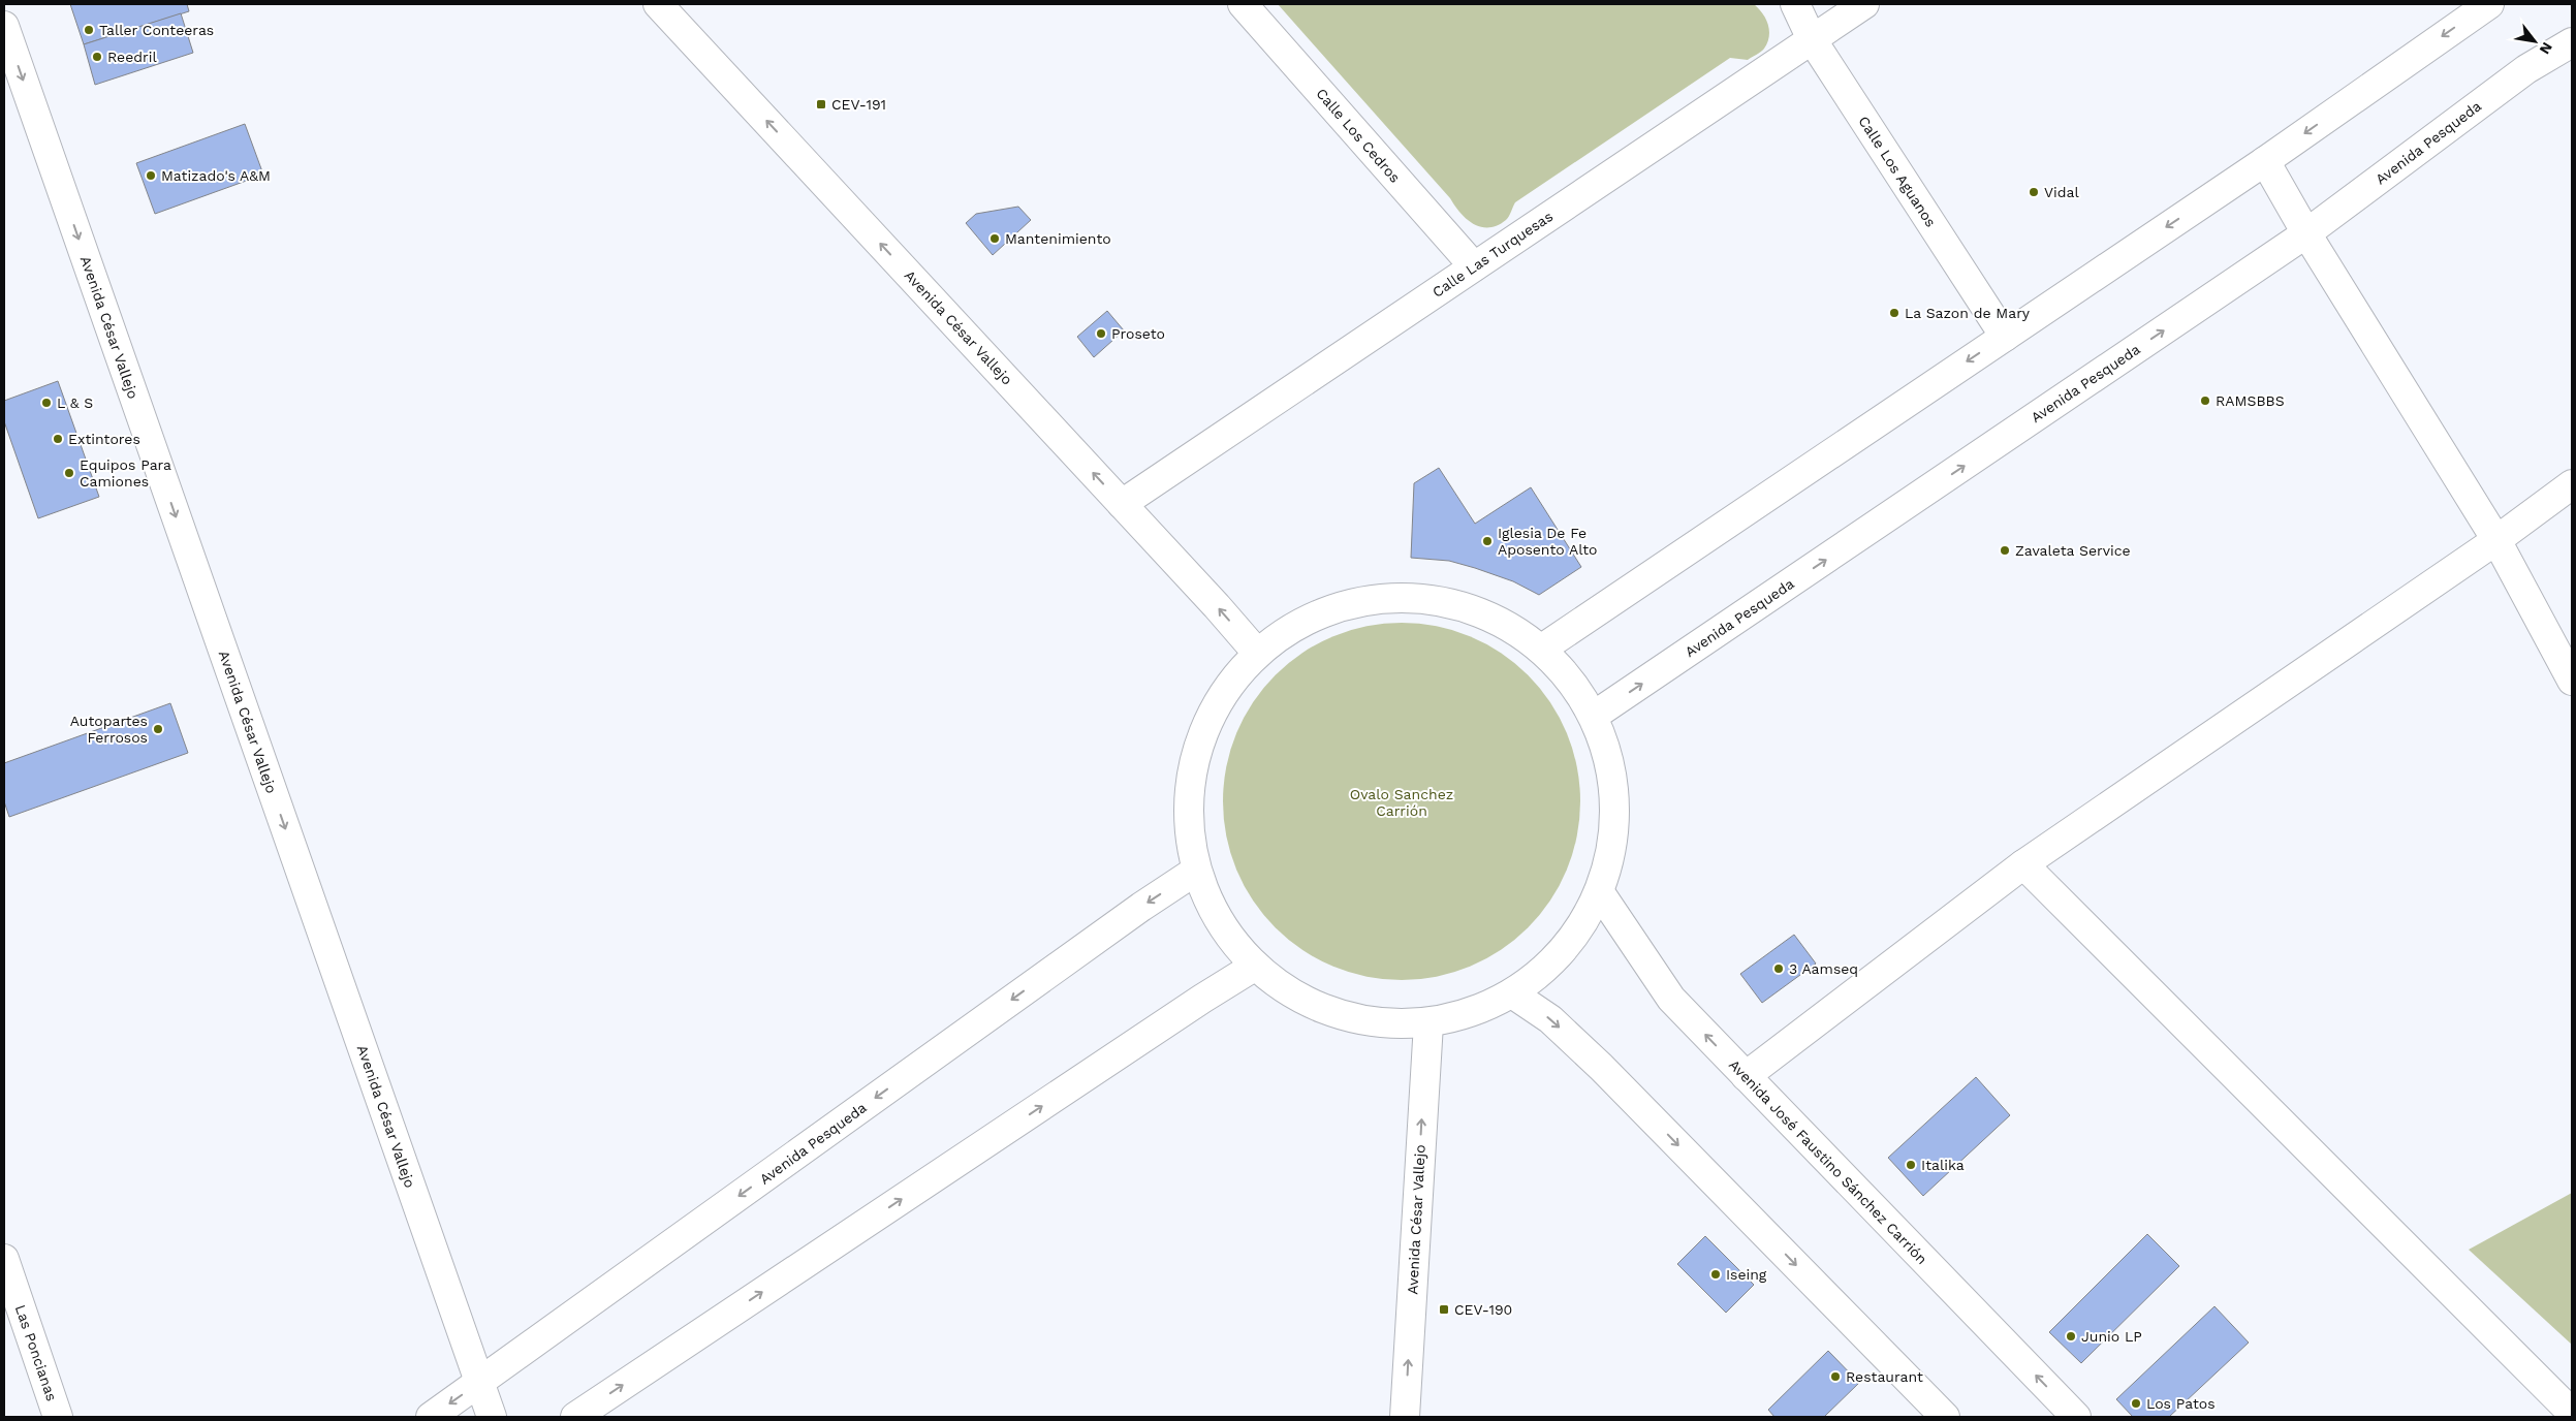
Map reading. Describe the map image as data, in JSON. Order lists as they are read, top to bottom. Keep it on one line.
{"streets":{"main road":["Calle Los Cedros","Avenida Pesqueda","Calle Los Aguanos","Calle Las Turquesas","Avenida César Vallejo","Avenida José Faustino Sánchez Carrión","Las Poncianas"]},"crossings":[["Calle Los Cedros","Calle Las Turquesas"],["Avenida Pesqueda","Avenida César Vallejo"],["Calle Los Aguanos","Calle Las Turquesas"],["Calle Las Turquesas","Avenida César Vallejo"]],"parks":["Ovalo Sanchez Carrión"],"places":{"other":["Taller Conteeras","Reedril","Matizado's A&M","Vidal","Mantenimiento","La Sazon de Mary","Proseto","RAMSBBS","L & S","Extintores","Equipos Para Camiones","Iglesia De Fe Aposento Alto","Zavaleta Service","Autopartes Ferrosos","3 Aamseq","Italika","Iseing","Junio LP","Restaurant","Los Patos"],"transit":["CEV-191","CEV-190"]},"north":"bottom right"}
